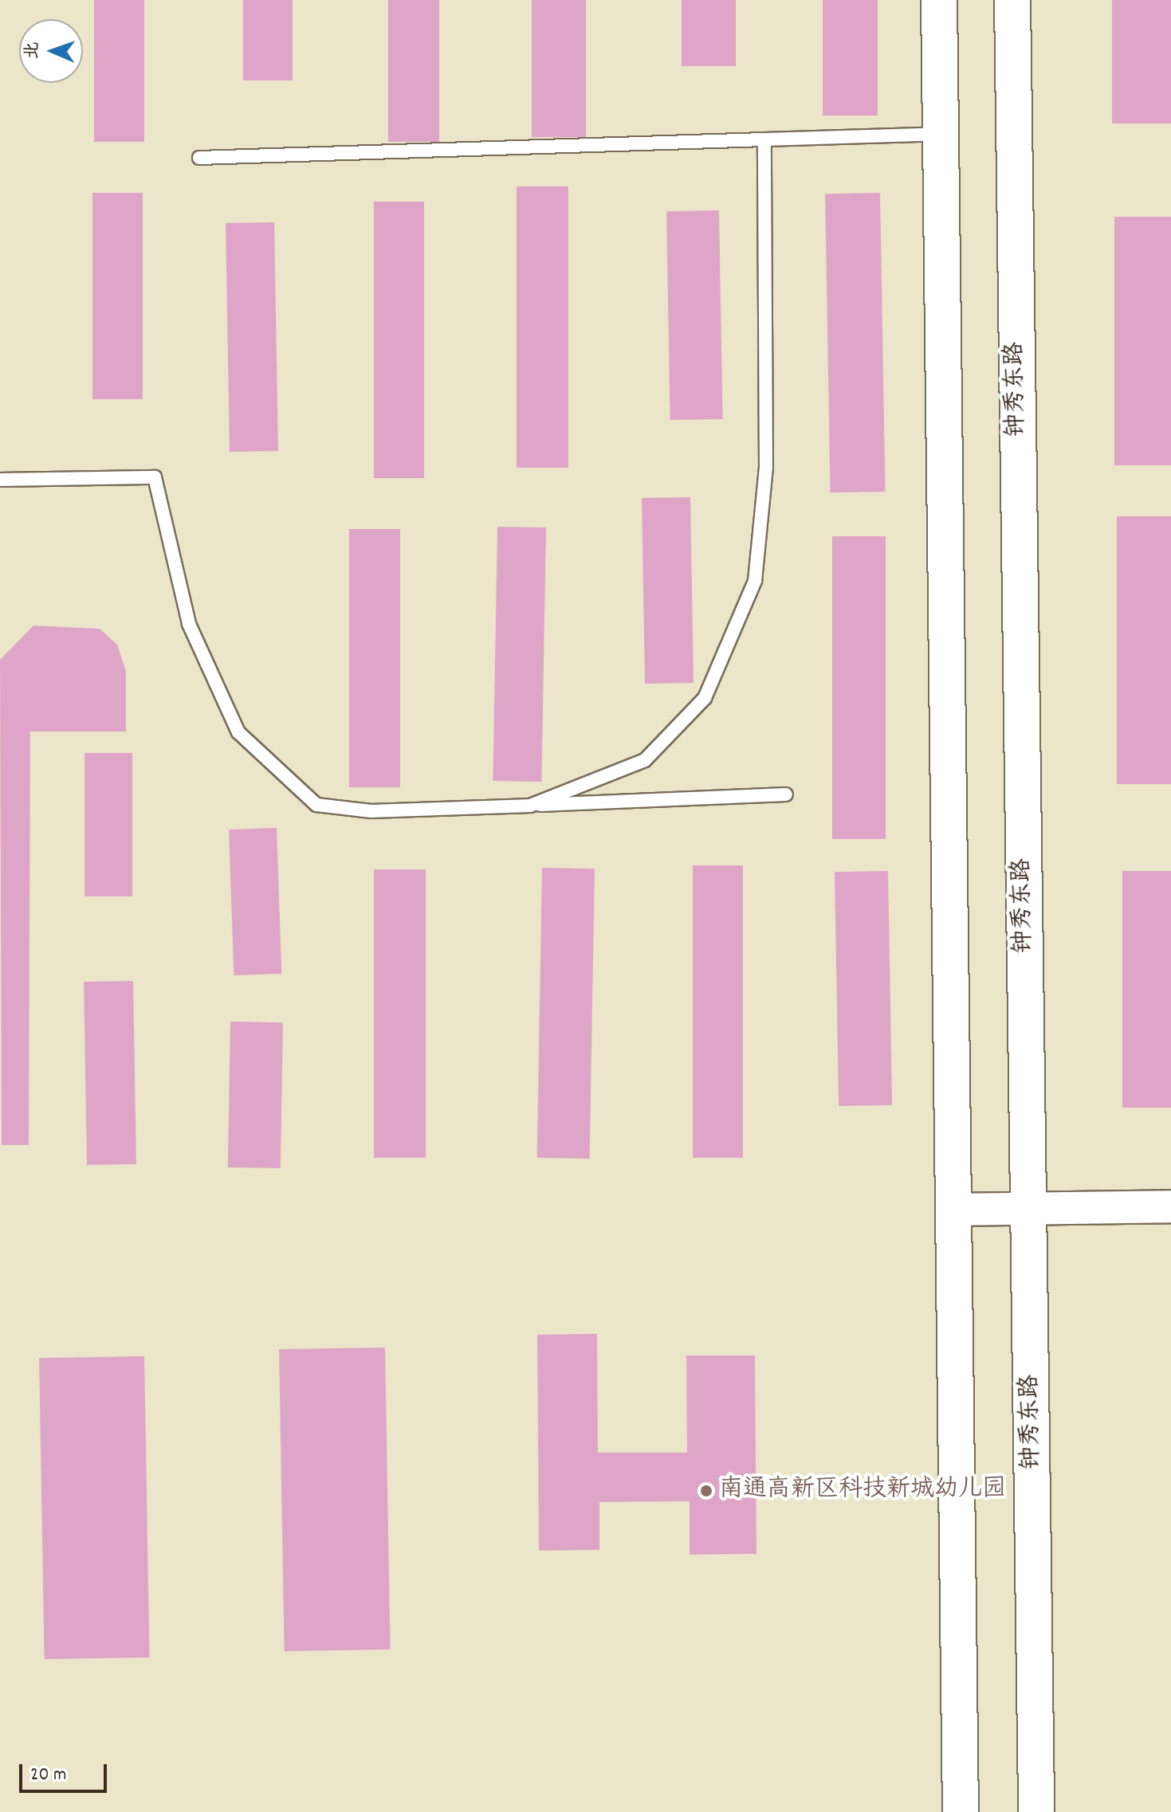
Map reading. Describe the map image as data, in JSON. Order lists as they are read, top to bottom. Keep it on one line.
{"streets":{"main road":["钟秀东路"]},"places":["南通高新区科技新城幼儿园"],"scale_bar":"20 m","north":"left"}
